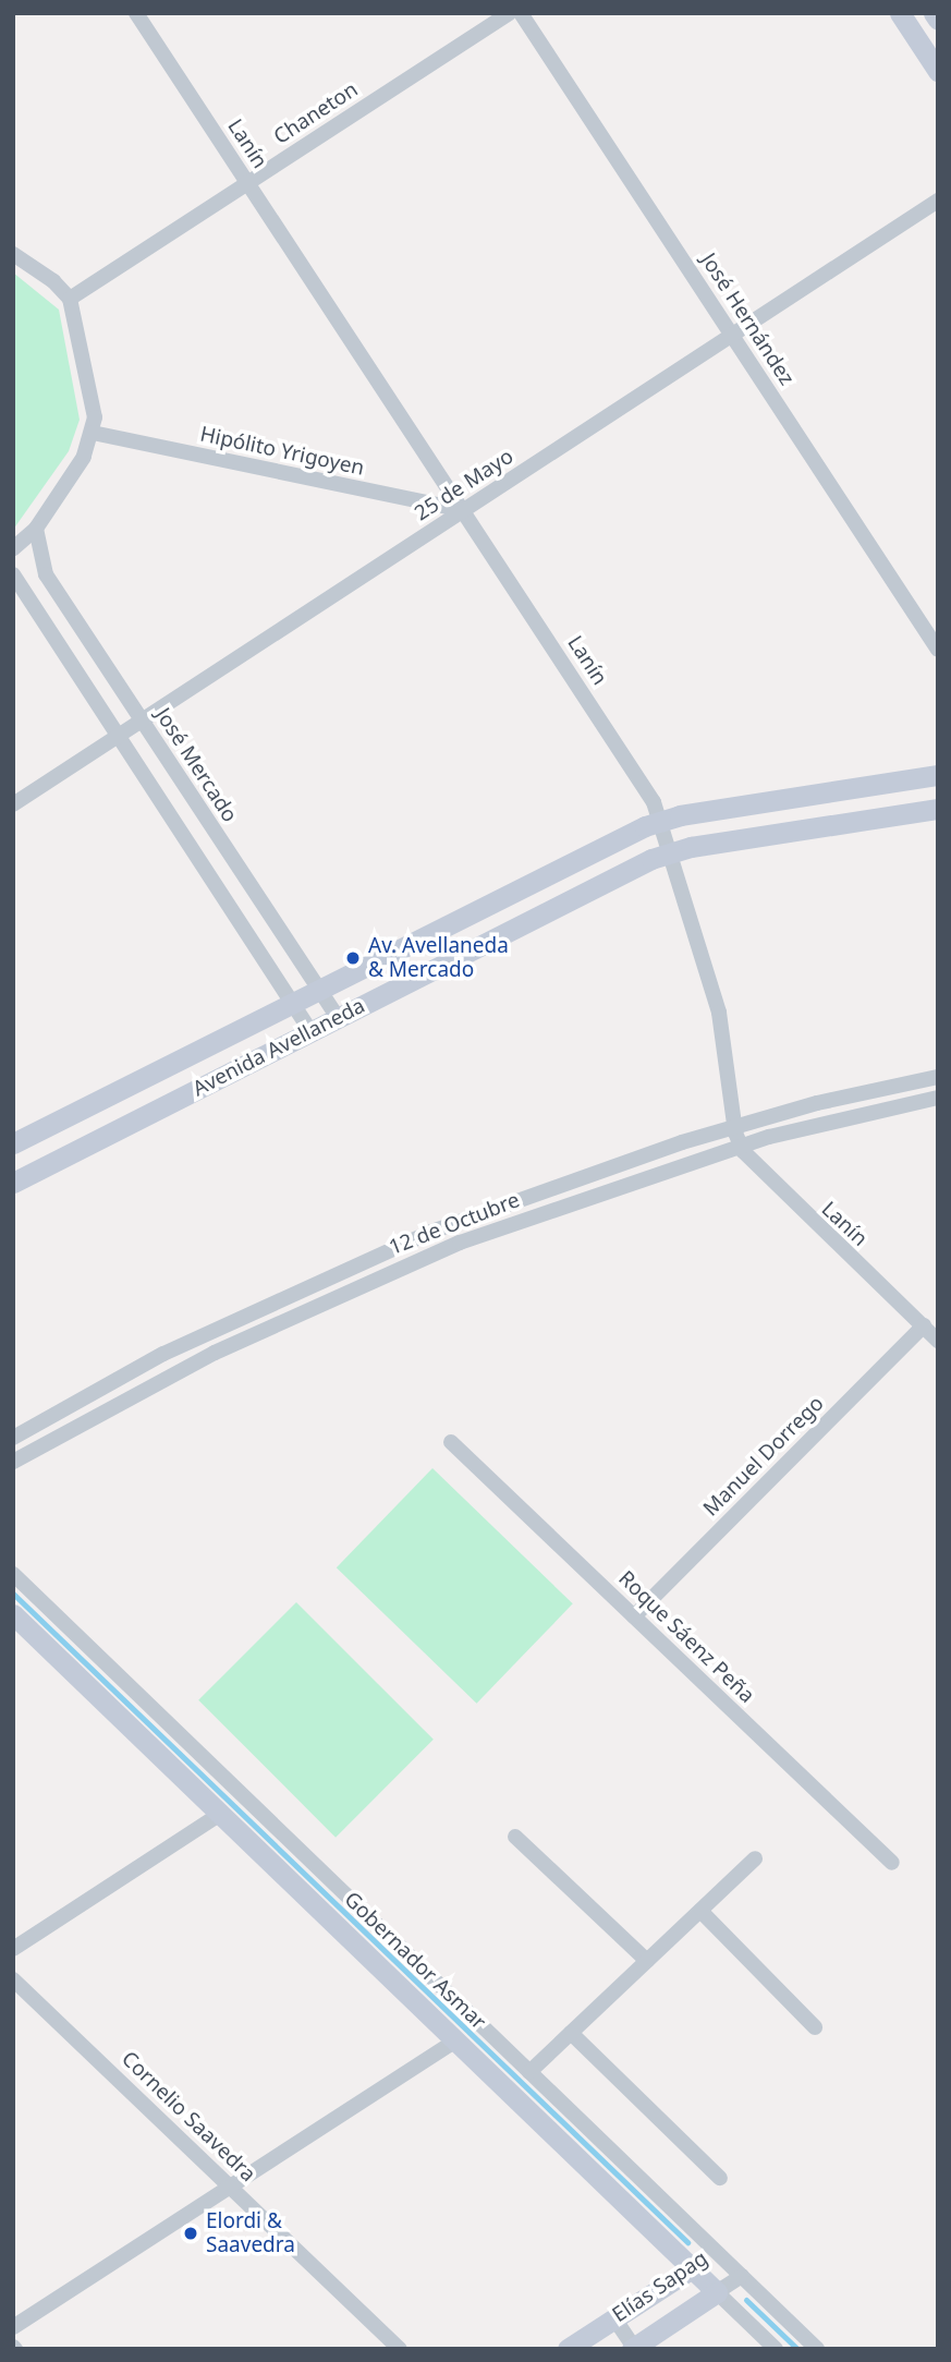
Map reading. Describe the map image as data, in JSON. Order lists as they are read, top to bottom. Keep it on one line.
{"streets":{"street":["Chaneton","Lanín","José Hernández","Hipólito Yrigoyen","25 de Mayo","José Mercado","Avenida Avellaneda","12 de Octubre","Manuel Dorrego","Roque Sáenz Peña","Gobernador Asmar","Cornelio Saavedra","Elías Sapag"]},"crossings":[["Chaneton","Lanín"],["Lanín","Hipólito Yrigoyen"],["Lanín","25 de Mayo"],["Lanín","Avenida Avellaneda"],["Lanín","12 de Octubre"],["Lanín","Manuel Dorrego"],["José Hernández","25 de Mayo"],["Hipólito Yrigoyen","25 de Mayo"],["25 de Mayo","José Mercado"],["José Mercado","Avenida Avellaneda"],["Manuel Dorrego","Roque Sáenz Peña"],["Gobernador Asmar","Elías Sapag"]],"places":["Av. Avellaneda & Mercado","Elordi & Saavedra"]}
